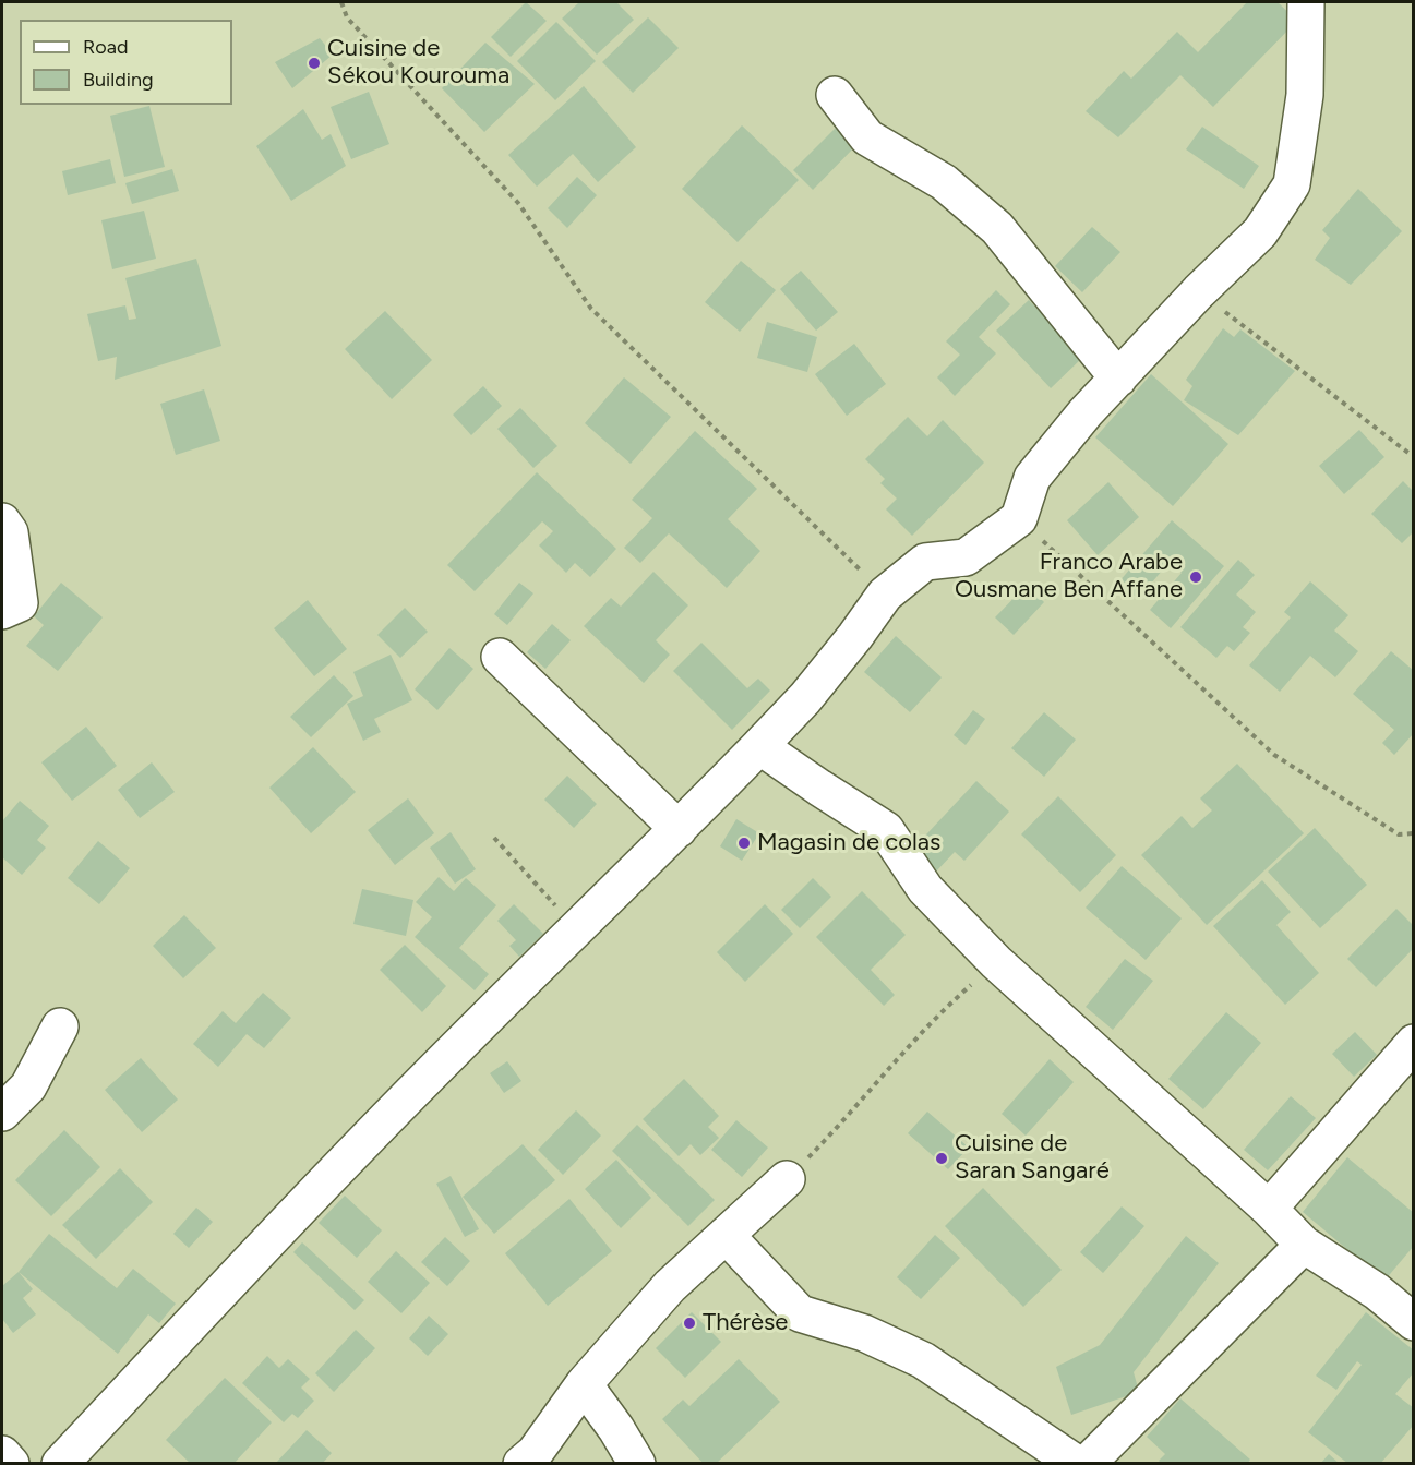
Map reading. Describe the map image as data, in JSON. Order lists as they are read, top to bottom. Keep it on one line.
{"places":["Cuisine de Sékou Kourouma","Franco Arabe Ousmane Ben Affane","Magasin de colas","Cuisine de Saran Sangaré","Thérèse"],"legend":["Road","Building"]}
